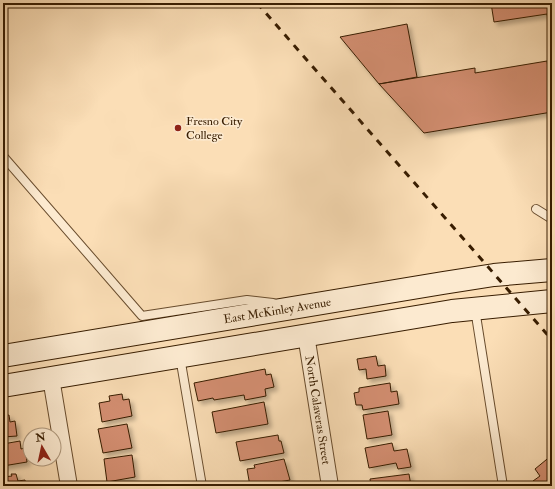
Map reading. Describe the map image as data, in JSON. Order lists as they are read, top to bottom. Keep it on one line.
{"streets":{"main road":["East McKinley Avenue"],"street":["North Calaveras Street"]},"places":["Fresno City College"],"north":"top"}
